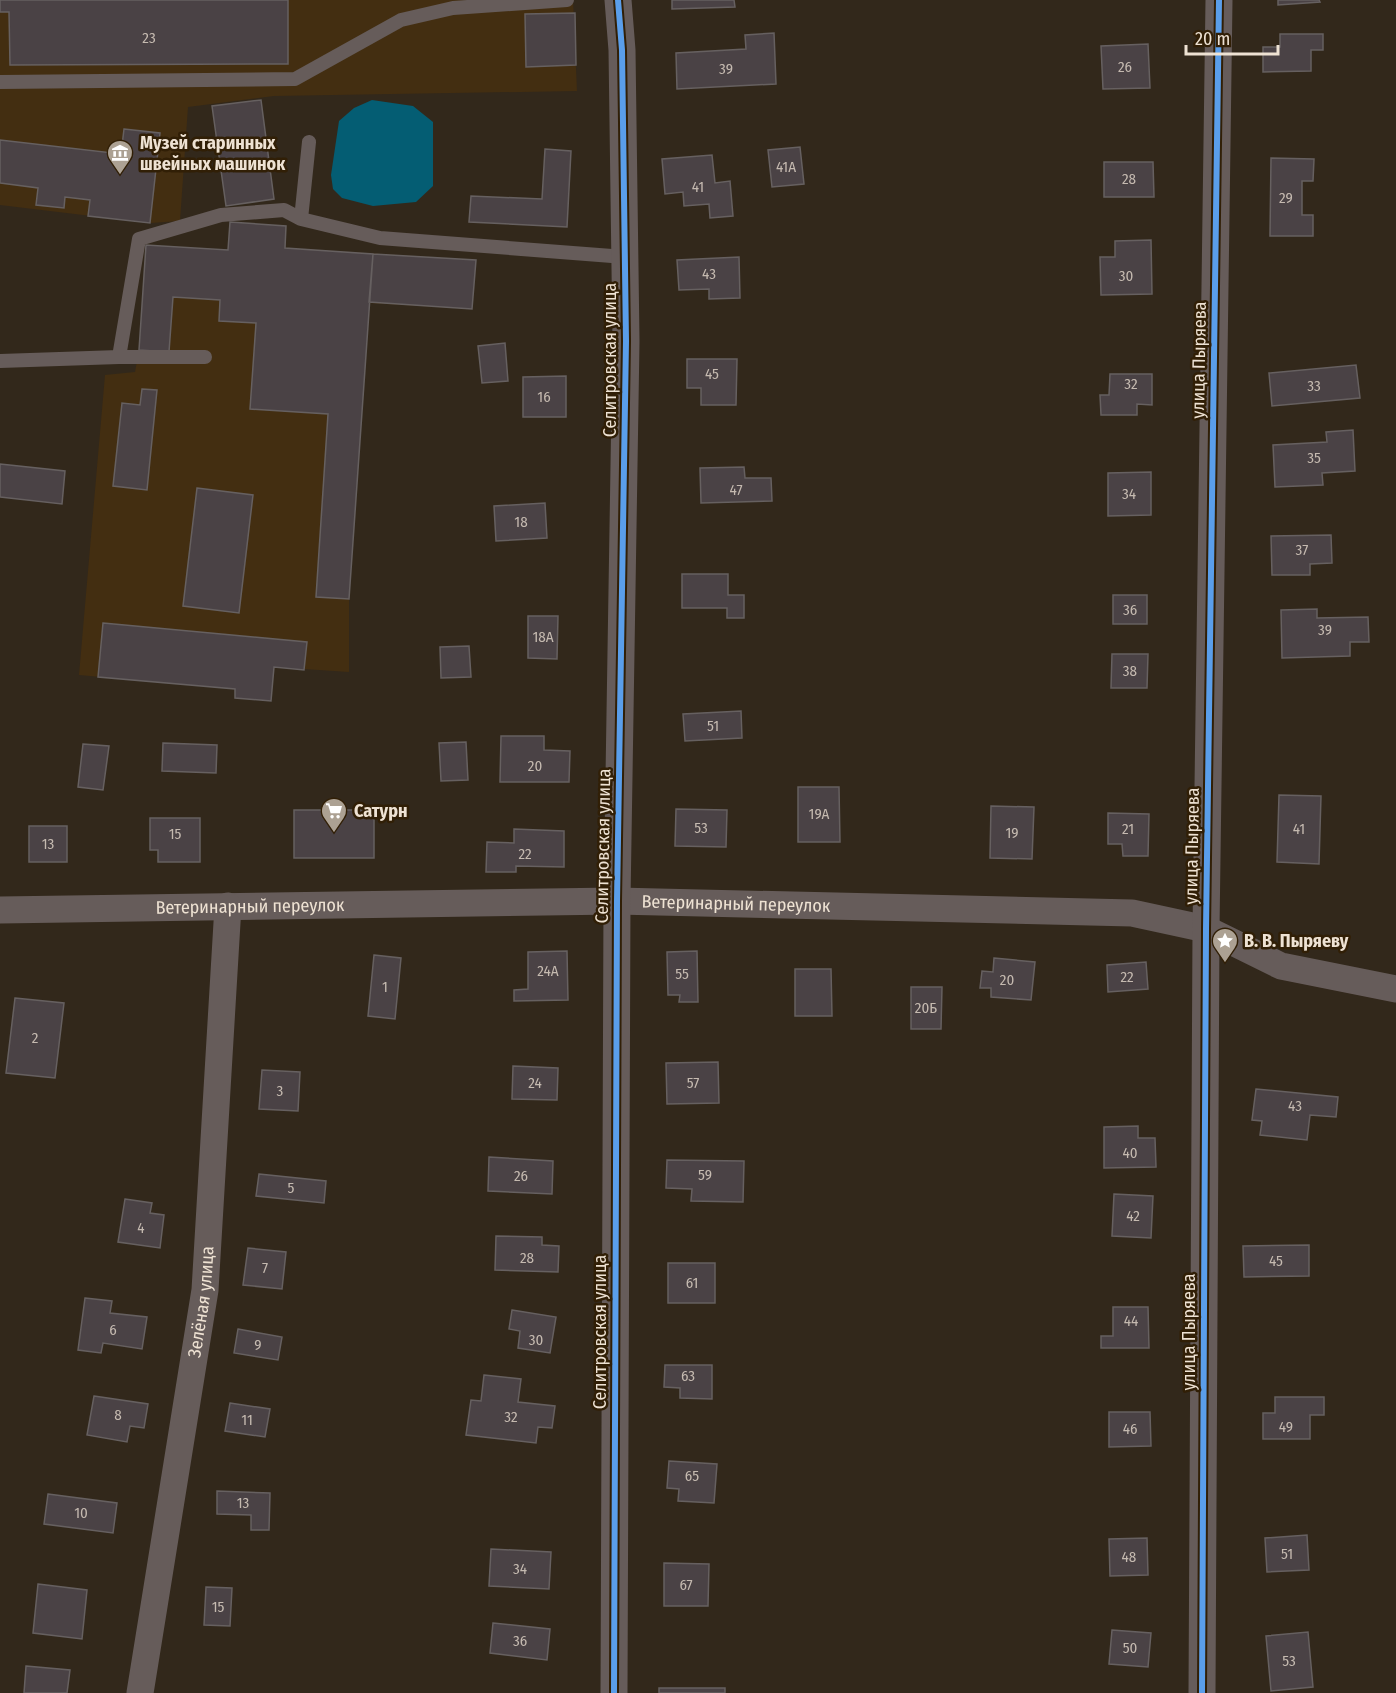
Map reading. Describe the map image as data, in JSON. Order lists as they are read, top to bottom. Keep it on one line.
{"streets":{"street":["Селитровская улица","улица Пыряева","Ветеринарный переулок","Зелёная улица"]},"crossings":[["Селитровская улица","Ветеринарный переулок"],["улица Пыряева","Ветеринарный переулок"],["Ветеринарный переулок","Зелёная улица"]],"places":{"museum":["Музей старинных швейных машинок"],"supermarket":["Сатурн"],"place":["В. В. Пыряеву"]},"house_numbers":["23","26","39","41А","28","41","29","43","30","45","32","33","16","35","47","34","18","37","36","39","18А","38","51","20","19А","53","21","41","19","15","13","22","24А","55","22","20","1","20Б","2","24","57","3","43","40","59","26","5","42","4","28","45","7","61","44","6","30","9","63","8","32","11","49","46","65","13","10","51","48","34","67","15","36","50","53"],"scale_bar":"20 m"}
